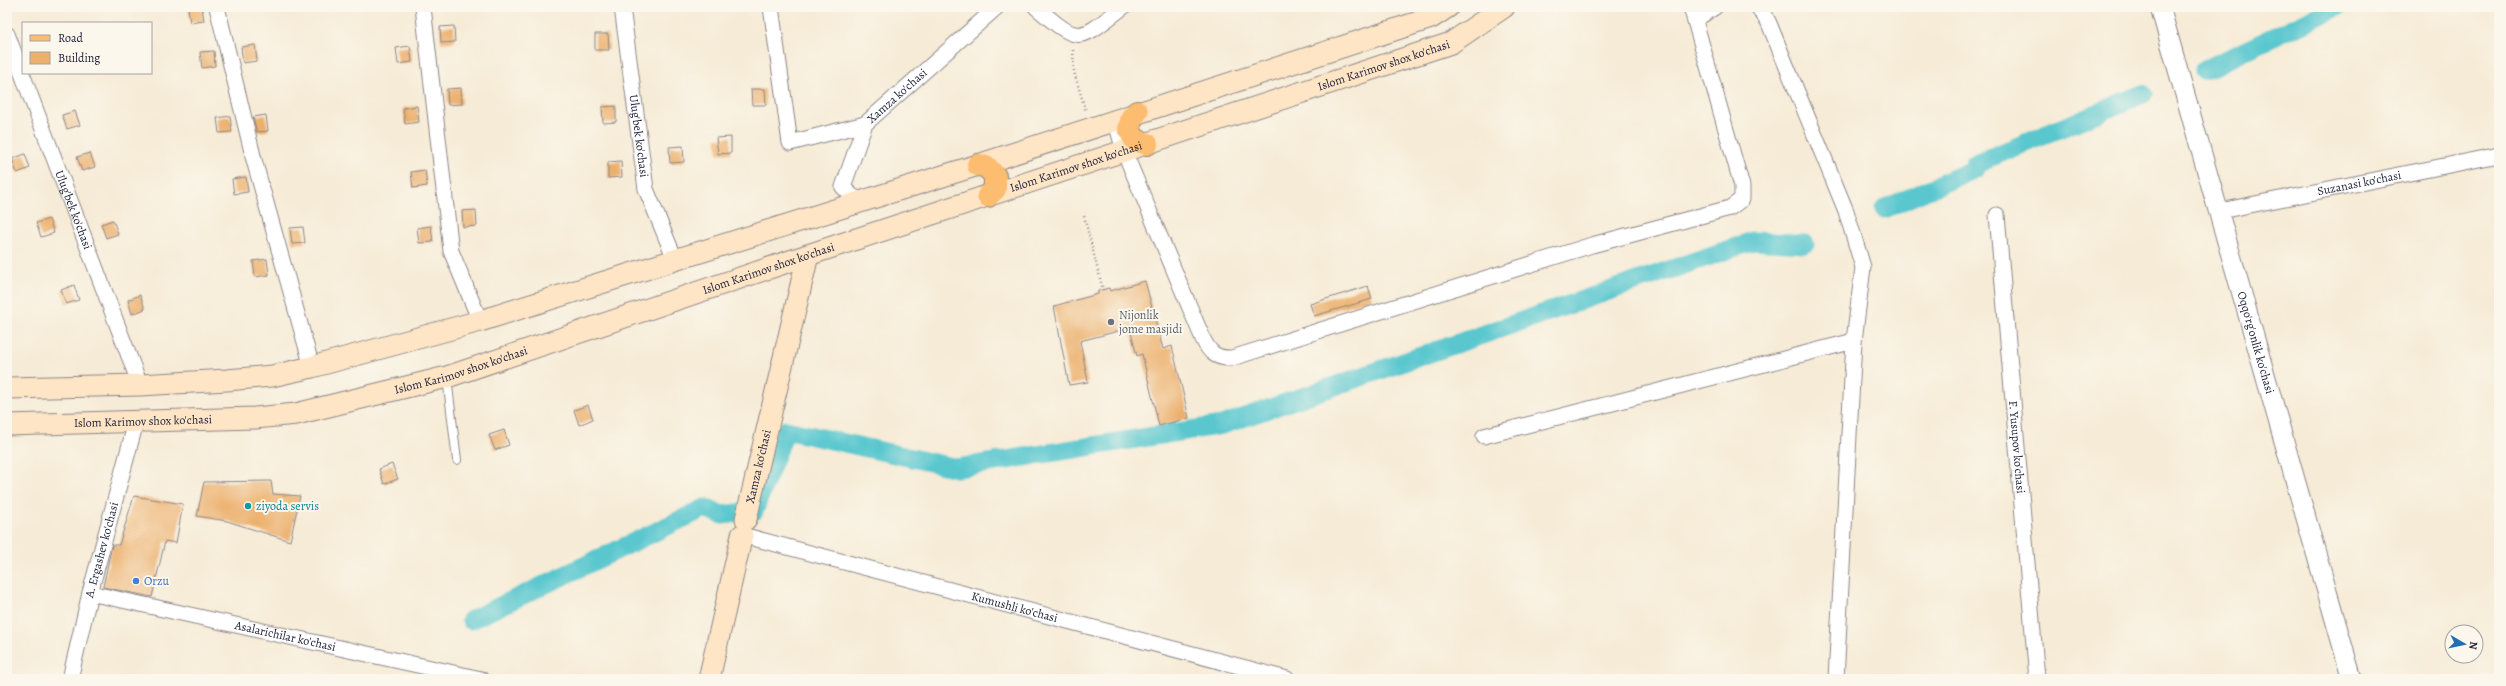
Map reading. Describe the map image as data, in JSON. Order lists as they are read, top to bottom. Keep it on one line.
{"streets":{"main road":["Islom Karimov shox ko'chasi","Xamza ko'chasi"],"street":["Ulug'bek ko'chasi","Suzanasi ko'chasi","Oqqo'rg'onlik ko'chasi","F. Yusupov ko'chasi","A. Ergashev ko'chasi","Kumushli ko'chasi","Asalarichilar ko'chasi"]},"crossings":[["Islom Karimov shox ko'chasi","Xamza ko'chasi"],["Islom Karimov shox ko'chasi","A. Ergashev ko'chasi"],["Xamza ko'chasi","Kumushli ko'chasi"],["Suzanasi ko'chasi","Oqqo'rg'onlik ko'chasi"],["A. Ergashev ko'chasi","Asalarichilar ko'chasi"]],"places":["Nijonlik jome masjidi","ziyoda servis","Orzu"],"legend":["Road","Building"],"north":"right"}
